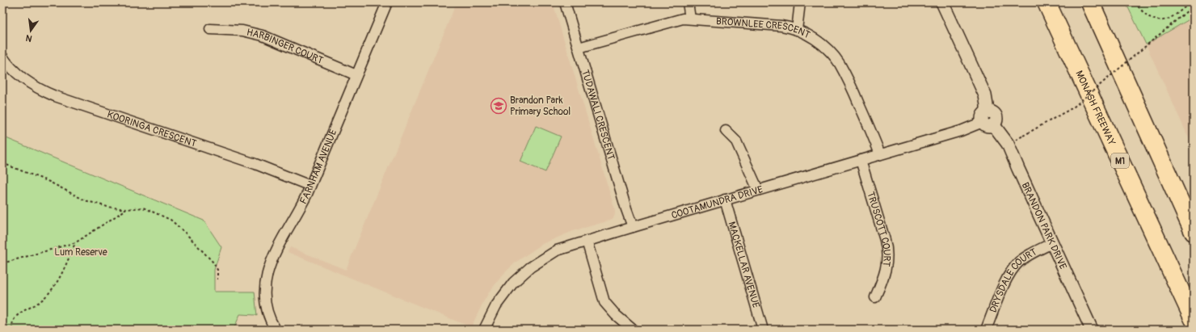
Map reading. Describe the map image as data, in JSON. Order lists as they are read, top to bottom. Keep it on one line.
{"streets":{"highway":["MONASH FREEWAY","M1"],"street":["BROWNLEE CRESCENT","HARBINGER COURT","TUDAWALI CRESCENT","KOORINGA CRESCENT","FARNHAM AVENUE","COOTAMUNDRA DRIVE","BRANDON PARK DRIVE","TRUSCOTT COURT","MACKELLAR AVENUE","DRYSDALE COURT"]},"crossings":[["BROWNLEE CRESCENT","TUDAWALI CRESCENT"],["BROWNLEE CRESCENT","COOTAMUNDRA DRIVE"],["HARBINGER COURT","FARNHAM AVENUE"],["TUDAWALI CRESCENT","COOTAMUNDRA DRIVE"],["KOORINGA CRESCENT","FARNHAM AVENUE"],["COOTAMUNDRA DRIVE","BRANDON PARK DRIVE"],["COOTAMUNDRA DRIVE","TRUSCOTT COURT"],["COOTAMUNDRA DRIVE","MACKELLAR AVENUE"],["BRANDON PARK DRIVE","DRYSDALE COURT"]],"parks":["Lum Reserve"],"places":{"school or university":["Brandon Park Primary School"]},"north":"bottom"}
